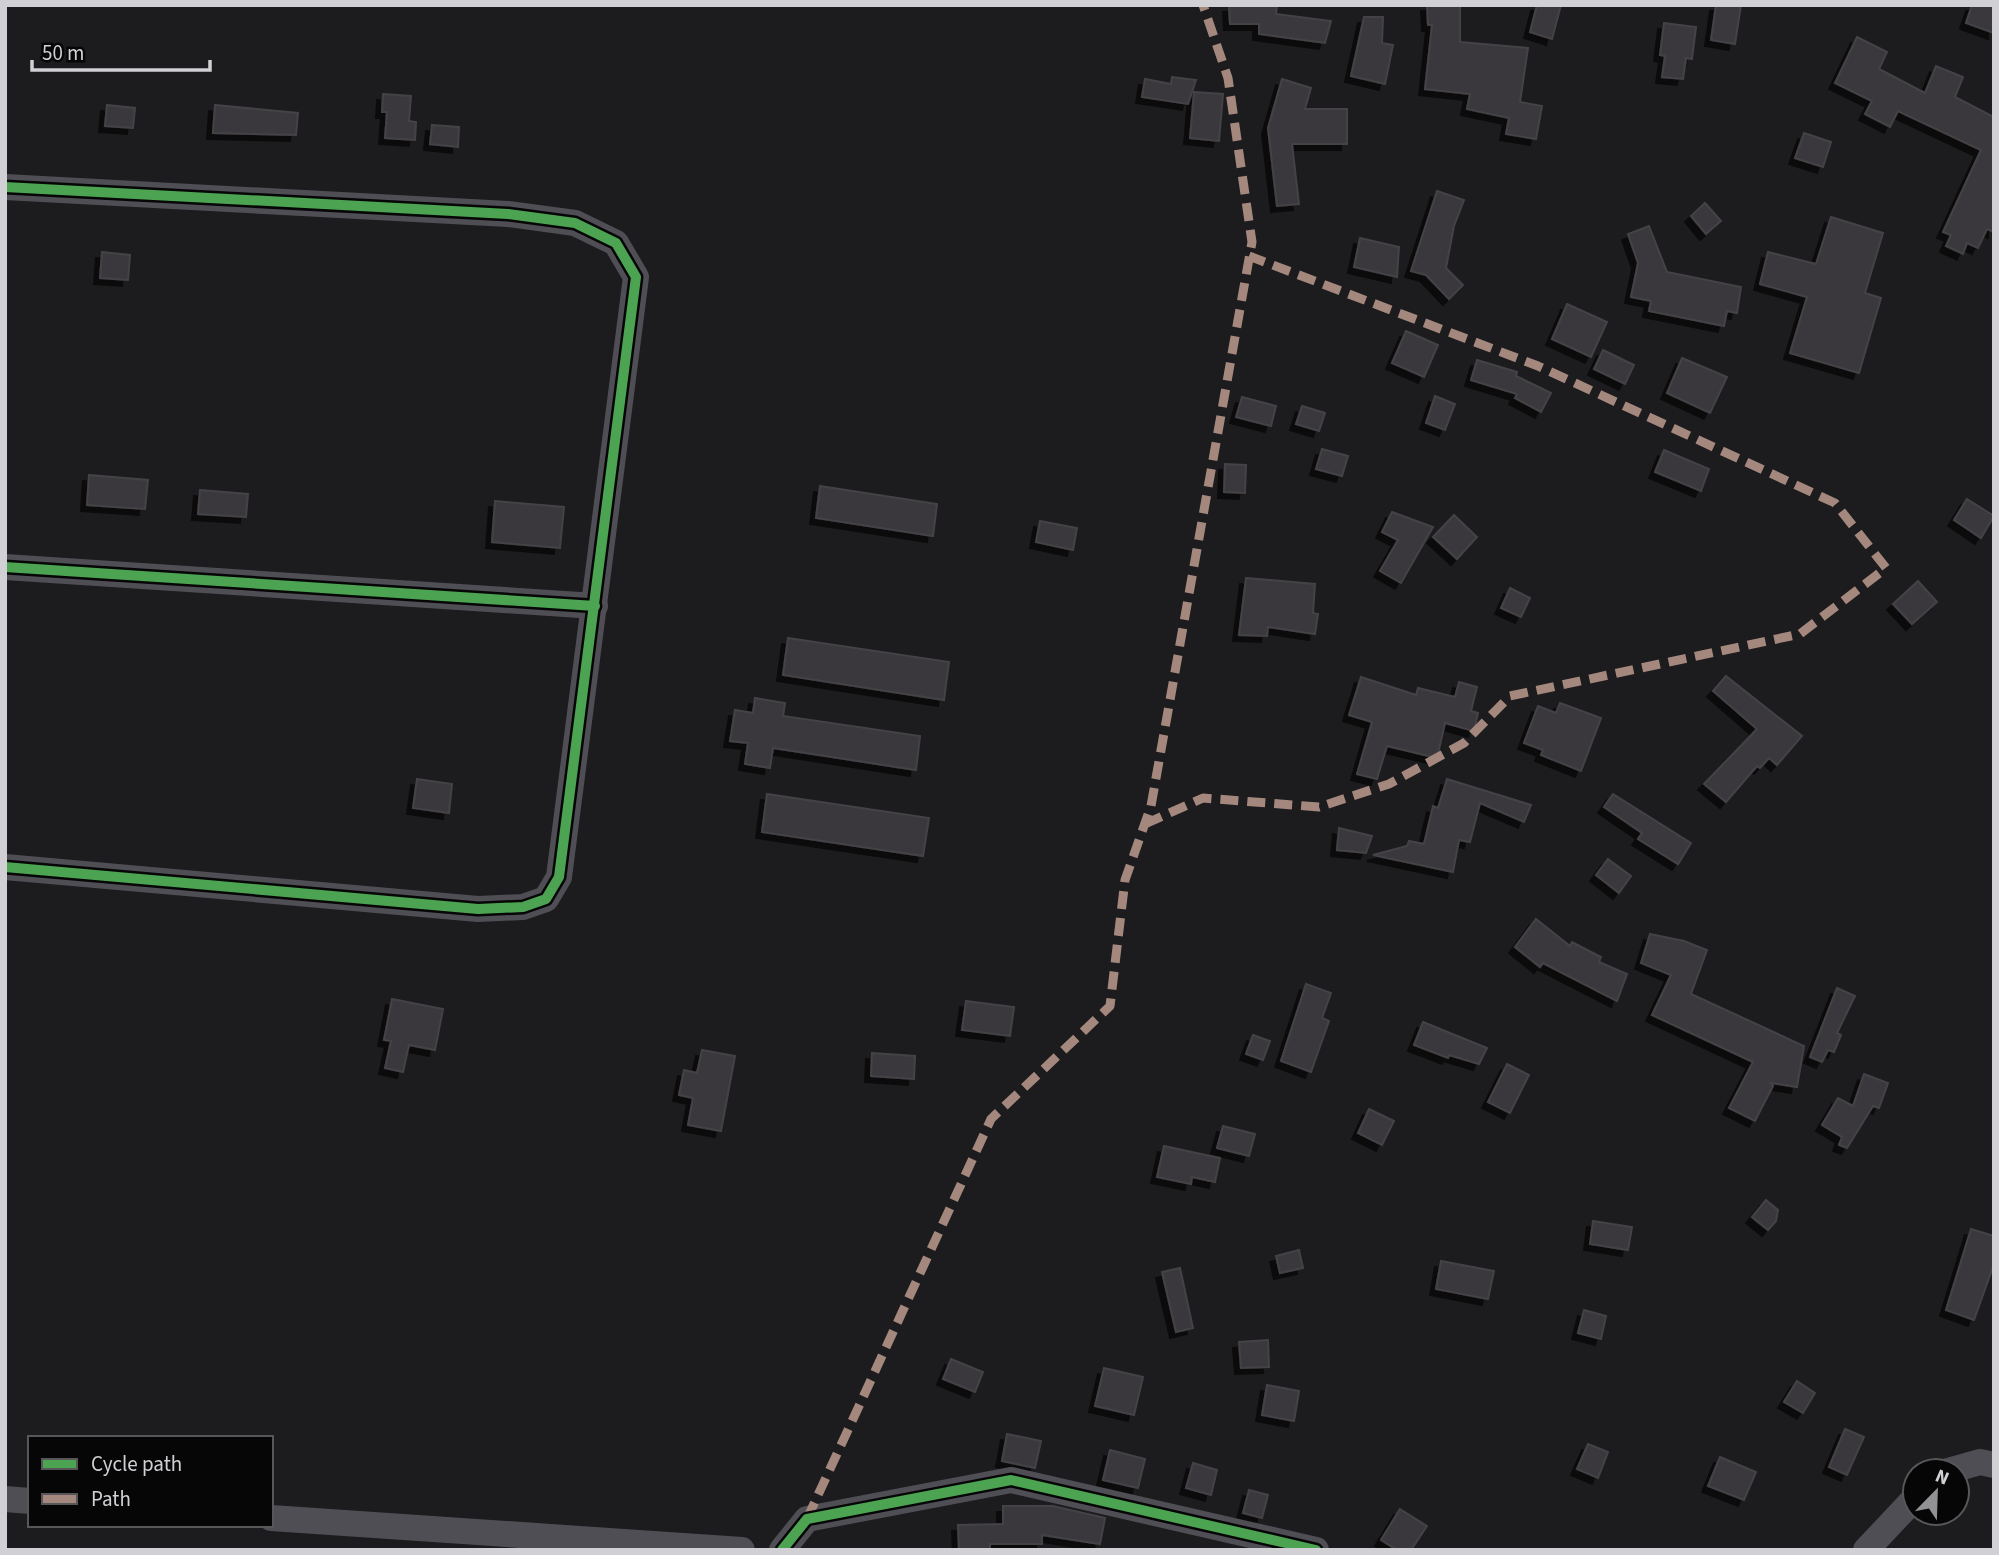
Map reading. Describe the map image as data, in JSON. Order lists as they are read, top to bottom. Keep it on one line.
{"legend":["Cycle path","Path"],"scale_bar":"50 m","north":"top right"}
